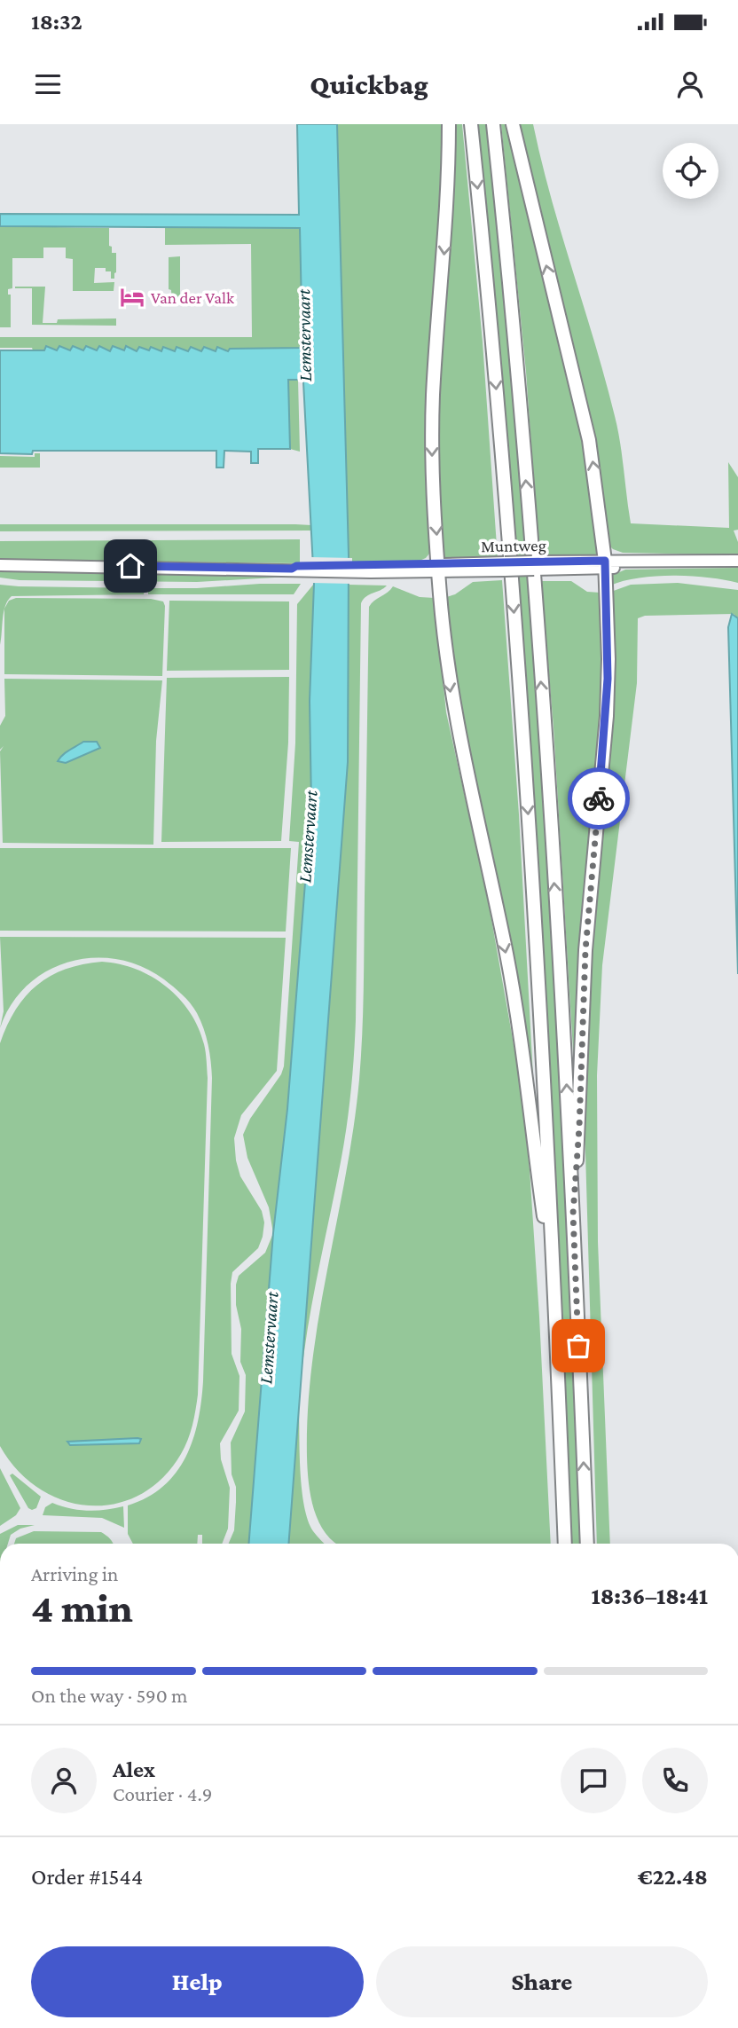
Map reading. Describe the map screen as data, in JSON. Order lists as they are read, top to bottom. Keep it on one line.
{"streets":{"main road":["Muntweg"]},"water":["Lemstervaart"],"places":{"hotel":["Van der Valk"]},"page":{"status":"18:32","header":"Quickbag","heading":["4 min","Arriving in","18:36–18:41"],"panel":["Alex","Courier · 4.9","Order #1544","€22.48"],"bar":"On the way · 590 m","buttons":["Help","Share"]}}
